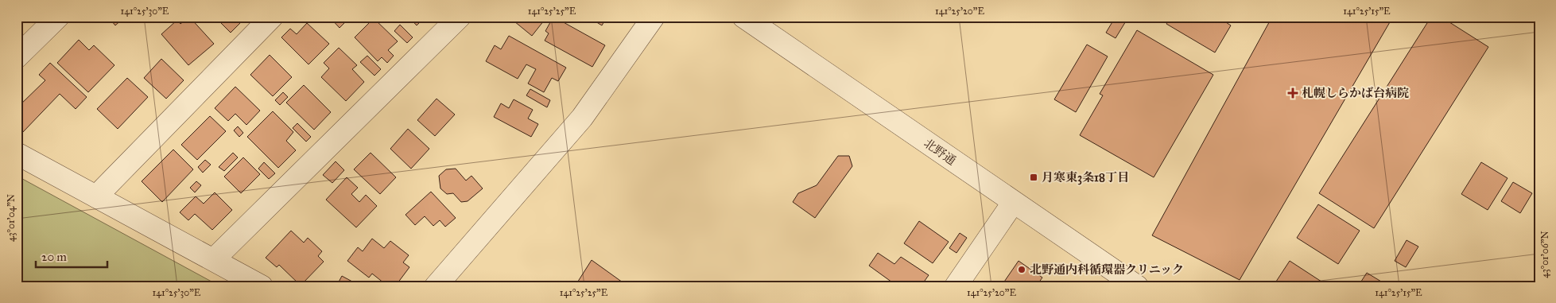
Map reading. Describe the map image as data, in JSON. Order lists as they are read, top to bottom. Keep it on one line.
{"streets":{"street":["北野通"]},"places":{"health":["札幌しらかば台病院"],"transit":["月寒東3条18丁目"],"other":["北野通内科循環器クリニック"]},"scale_bar":"20 m","coordinates":["141°25'30\"E","141°25'25\"E","141°25'20\"E","141°25'15\"E","43°01'04\"N","43°01'06\"N"]}
